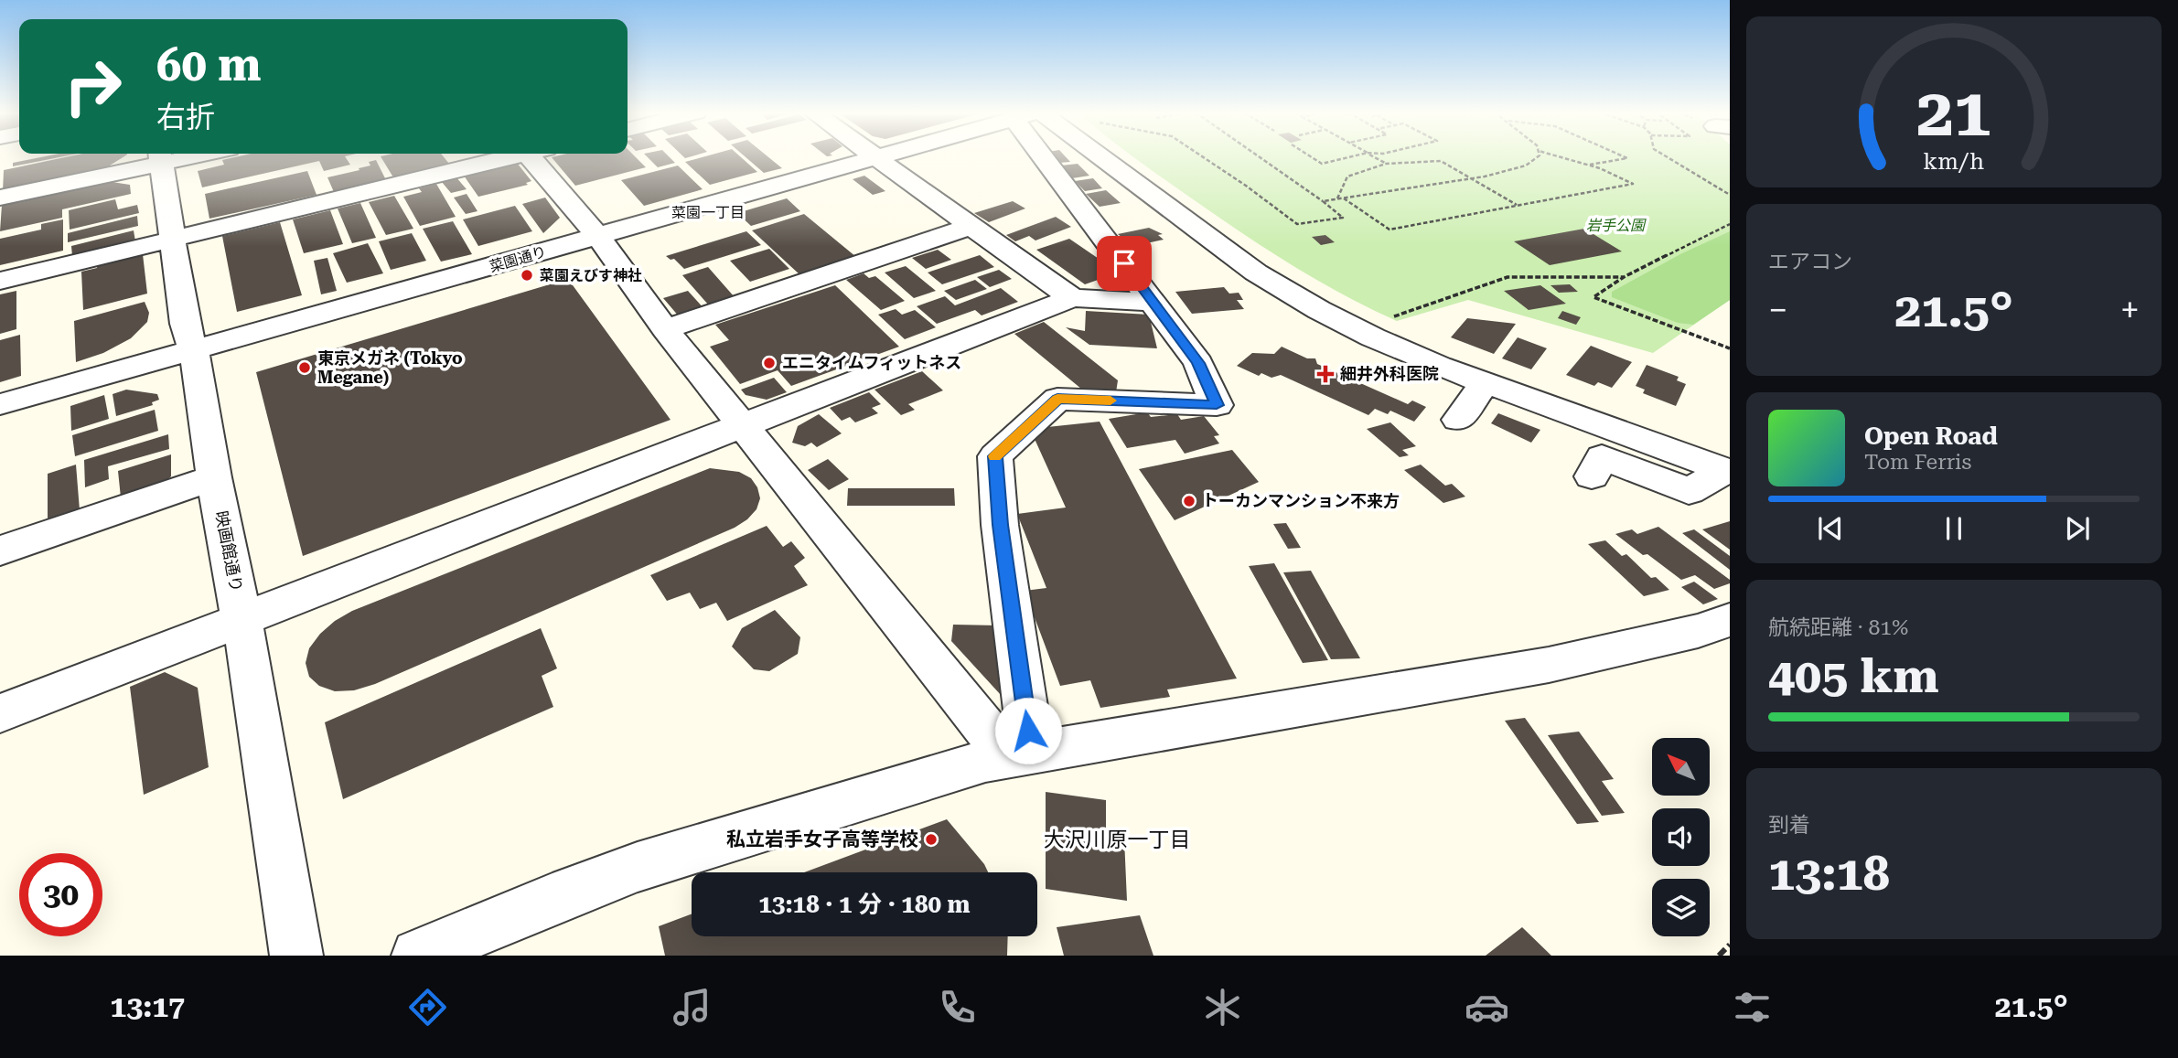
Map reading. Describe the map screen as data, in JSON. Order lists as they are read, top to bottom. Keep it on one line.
{"streets":{"street":["菜園通り","映画館通り"]},"crossings":[["菜園通り","映画館通り"]],"districts":["菜園一丁目","大沢川原一丁目"],"parks":["岩手公園"],"places":{"other":["菜園えびす神社","エニタイムフィットネス","東京メガネ (Tokyo Megane)","トーカンマンション不来方","私立岩手女子高等学校"],"health":["細井外科医院"]},"north":"top left","page":{"turn":["60 m","右折"],"tile":["エアコン",["航続距離 · 81%","405 km"],["到着","13:18"]],"heat":["−","21.5°","+"],"song":["Open Road","Tom Ferris"],"limit":"30","trip":"13:18 · 1 分 · 180 m","tabs":["13:17","21.5°"],"gauge":["21","km/h"]}}
